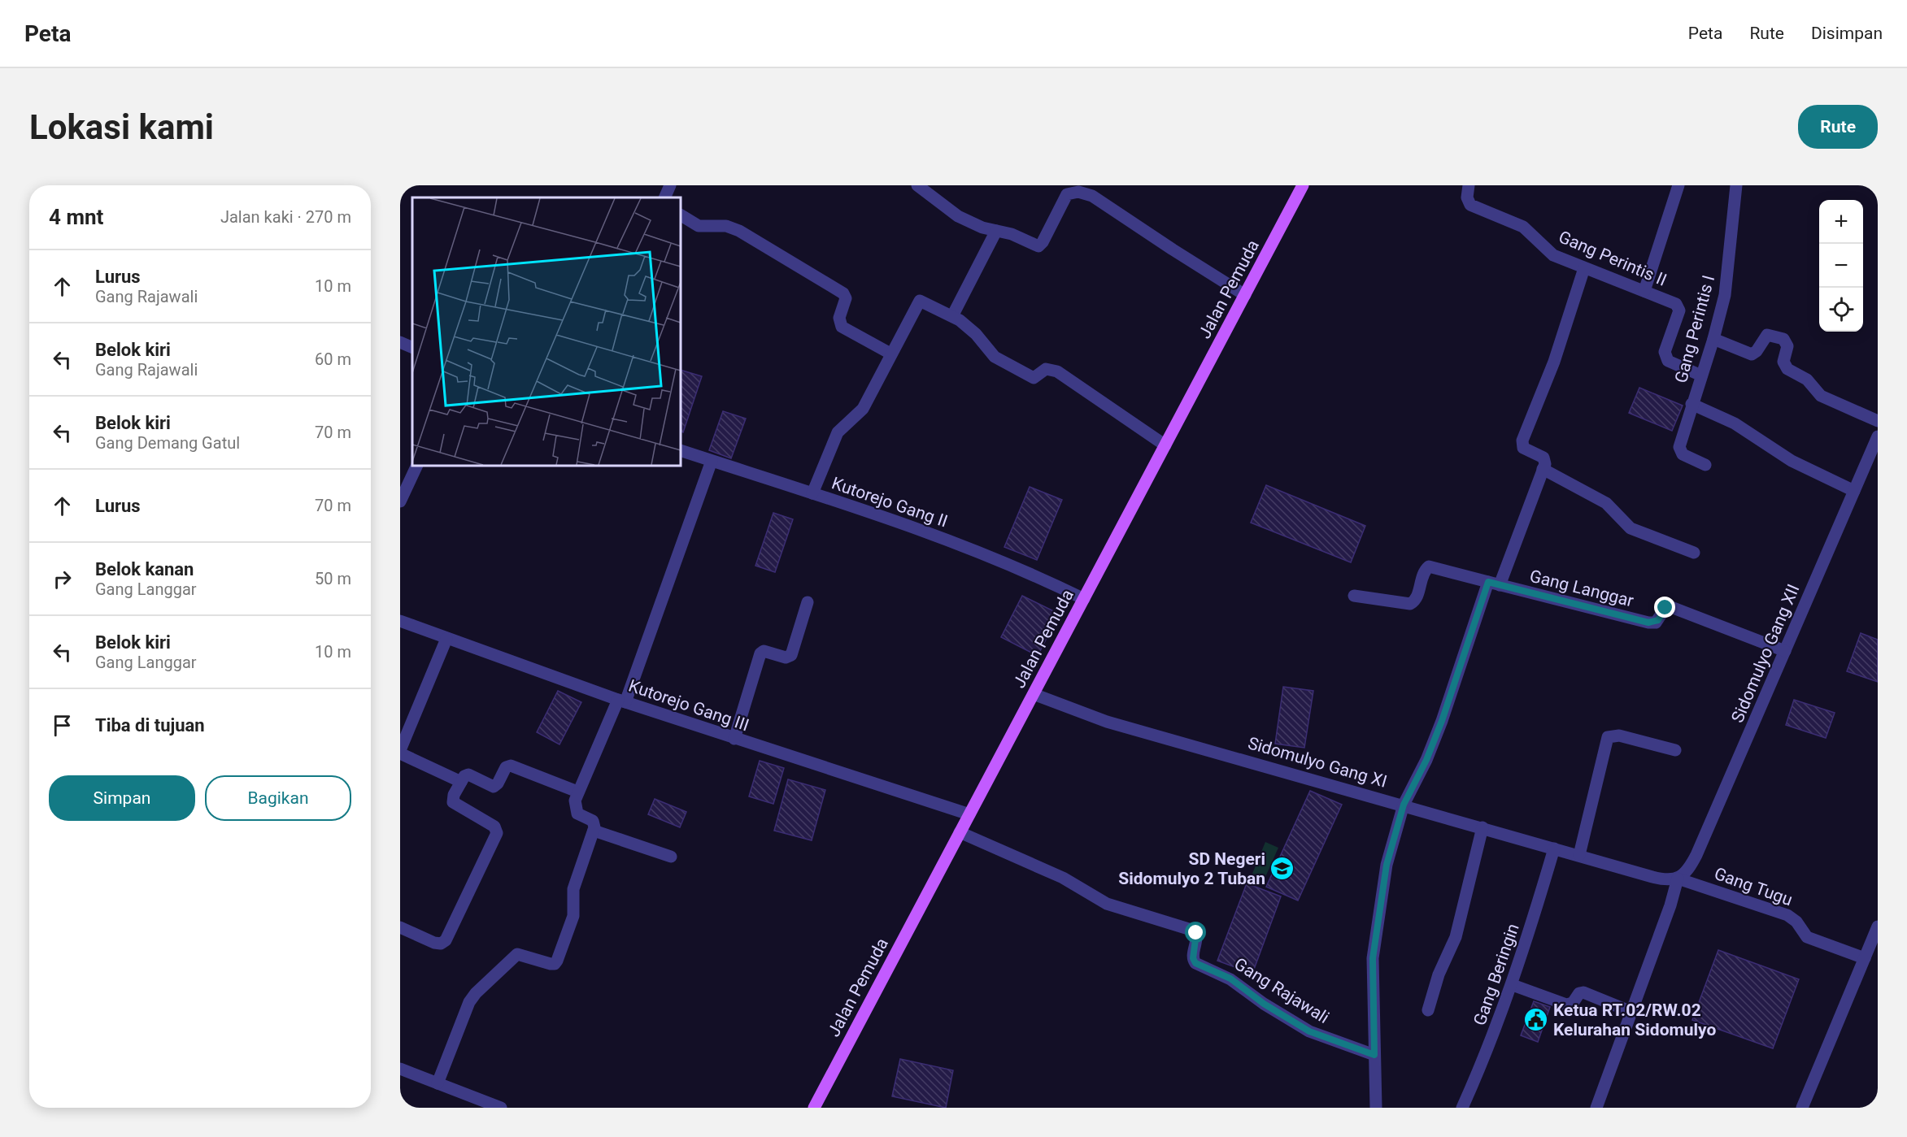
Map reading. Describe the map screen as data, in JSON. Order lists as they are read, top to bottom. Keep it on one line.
{"streets":{"main road":["Jalan Pemuda"],"street":["Gang Perintis II","Gang Perintis I","Kutorejo Gang II","Gang Langgar","Sidomulyo Gang XII","Kutorejo Gang III","Sidomulyo Gang XI","Gang Tugu","Gang Beringin","Gang Rajawali"]},"crossings":[["Gang Perintis II","Gang Perintis I"],["Jalan Pemuda","Kutorejo Gang II"],["Jalan Pemuda","Kutorejo Gang III"],["Jalan Pemuda","Sidomulyo Gang XI"],["Jalan Pemuda","Gang Rajawali"],["Gang Langgar","Sidomulyo Gang XII"],["Sidomulyo Gang XII","Sidomulyo Gang XI"],["Sidomulyo Gang XII","Gang Tugu"],["Sidomulyo Gang XI","Gang Tugu"],["Sidomulyo Gang XI","Gang Beringin"]],"places":{"school or university":["SD Negeri Sidomulyo 2 Tuban"],"public building":["Ketua RT.02/RW.02 Kelurahan Sidomulyo"]},"page":{"header":"Peta","nav":["Peta","Rute","Disimpan"],"buttons":["Rute",["Simpan","Bagikan"]],"title":"Lokasi kami","heading":["4 mnt","Jalan kaki · 270 m"],"map_buttons":["+","−"],"list":[["Lurus","Gang Rajawali","10 m"],["Belok kiri","Gang Rajawali","60 m"],["Belok kiri","Gang Demang Gatul","70 m"],["Lurus","70 m"],["Belok kanan","Gang Langgar","50 m"],["Belok kiri","Gang Langgar","10 m"],"Tiba di tujuan"]}}
